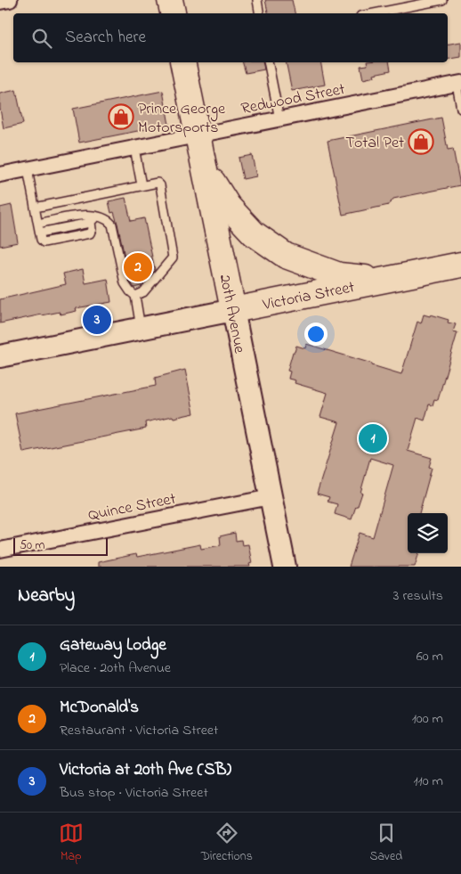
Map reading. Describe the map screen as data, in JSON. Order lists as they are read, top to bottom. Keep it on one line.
{"streets":{"highway":["Victoria Street","20th Avenue"],"street":["Redwood Street","Quince Street"]},"crossings":[["Redwood Street","20th Avenue"],["Victoria Street","20th Avenue"],["20th Avenue","Quince Street"]],"places":{"shop":["Prince George Motorsports","Total Pet"]},"scale_bar":"50 m","page":{"search":"Search here","pins":["2","3","1"],"scale":"50 m","heading":["Nearby","3 results"],"list":[{"mark":"1","name":"Gateway Lodge","note":"Place · 20th Avenue","value":"60 m"},{"mark":"2","name":"McDonald's","note":"Restaurant · Victoria Street","value":"100 m"},{"mark":"3","name":"Victoria at 20th Ave (SB)","note":"Bus stop · Victoria Street","value":"110 m"}],"nav":["Map","Directions","Saved"]}}
